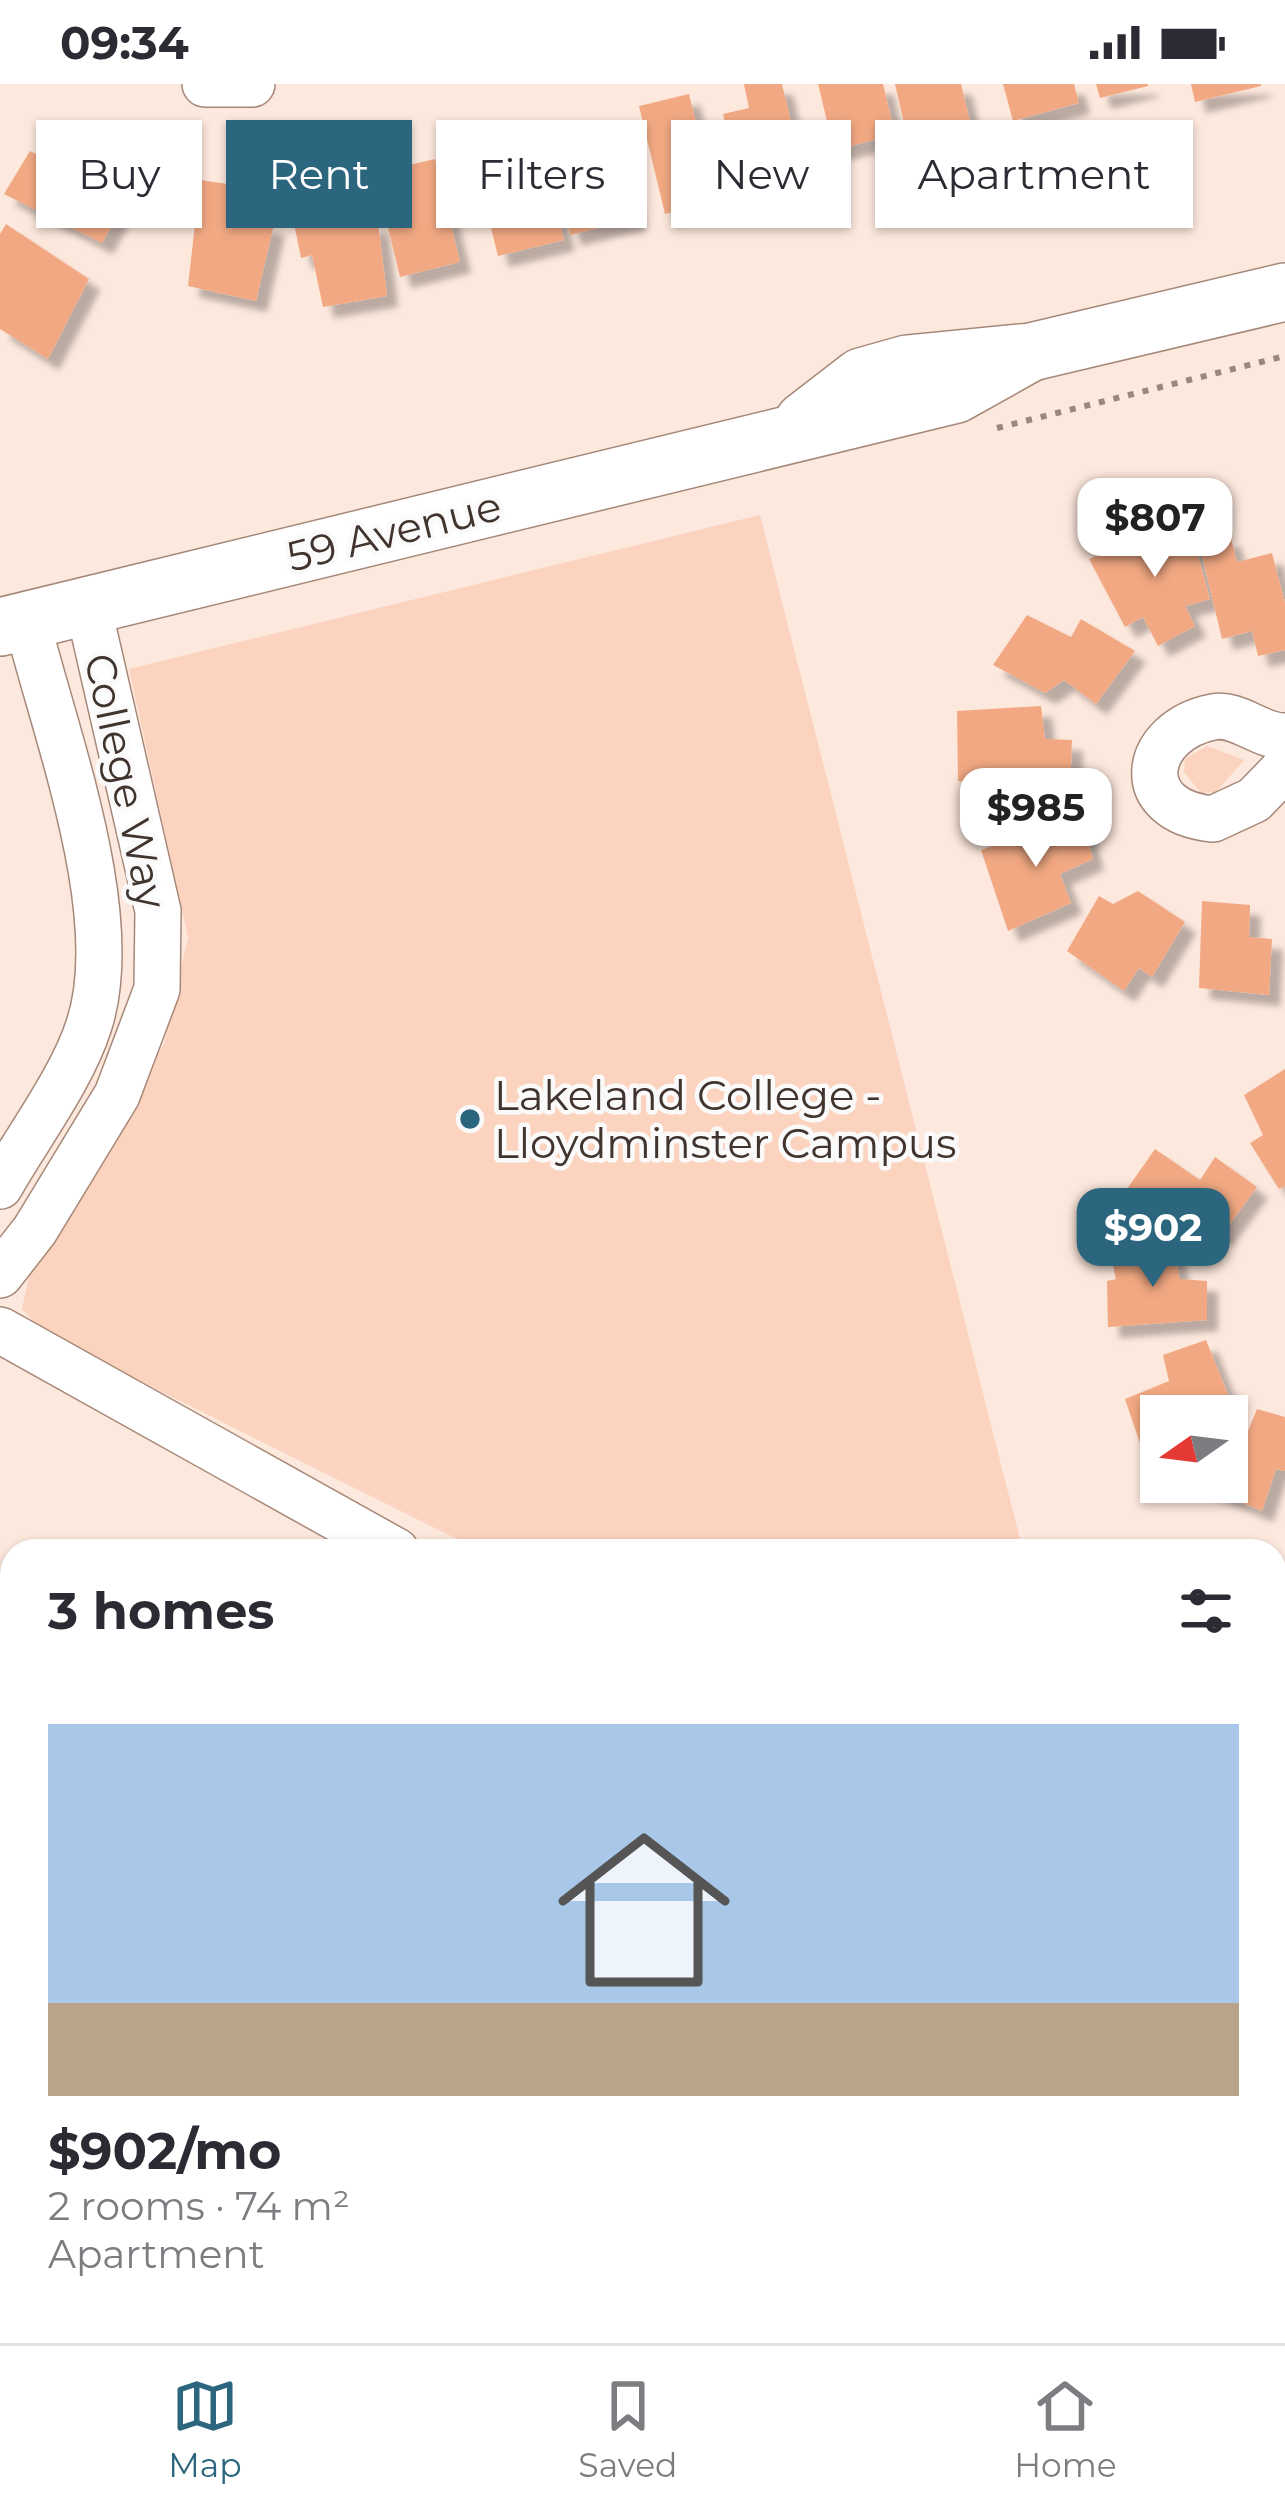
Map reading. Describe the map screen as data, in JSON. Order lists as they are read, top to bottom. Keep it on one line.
{"streets":{"main road":["59 Avenue"],"street":["College Way"]},"crossings":[["59 Avenue","College Way"]],"places":["Lakeland College - Lloydminster Campus"],"north":"left","page":{"status":"09:34","chip":["Buy","Rent","Filters","New","Apartment"],"price":["$807","$985","$902"],"heading":"3 homes","list":[{"name":"$902/mo","note":"2 rooms · 74 m² · Apartment"}],"tabs":["Map","Saved","Home"]}}
